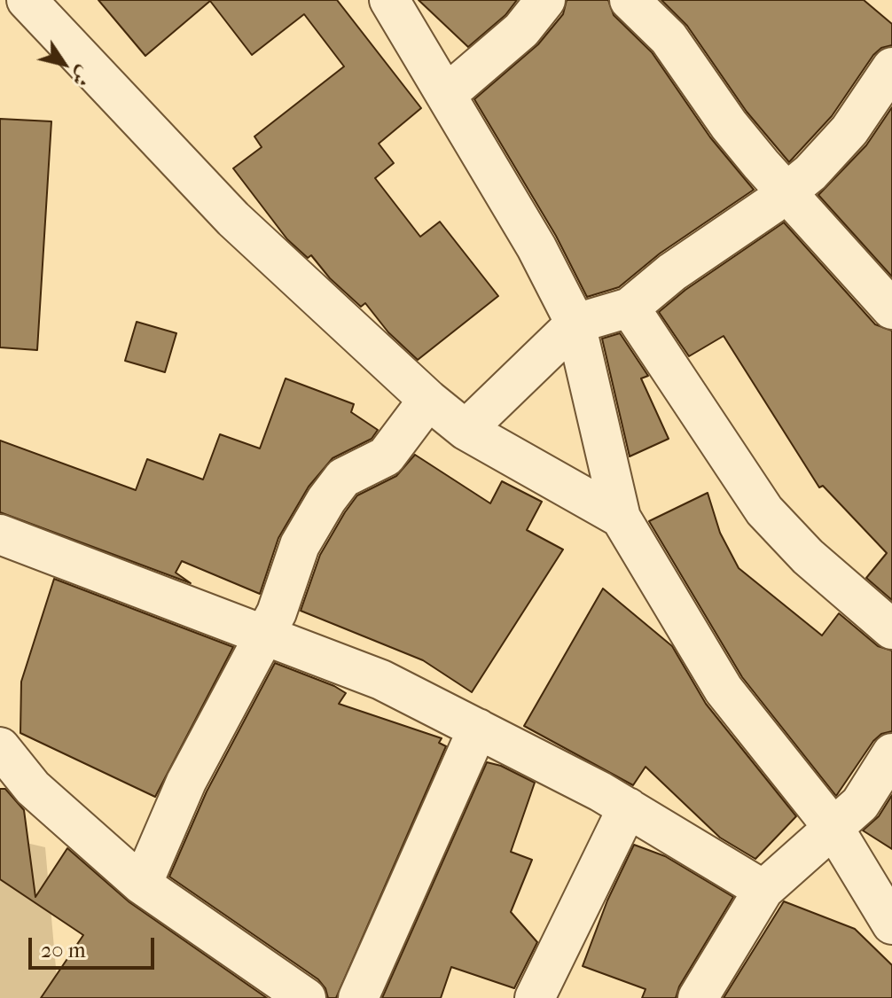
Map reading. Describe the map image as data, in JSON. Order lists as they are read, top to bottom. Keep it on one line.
{"scale_bar":"20 m","north":"bottom right"}
